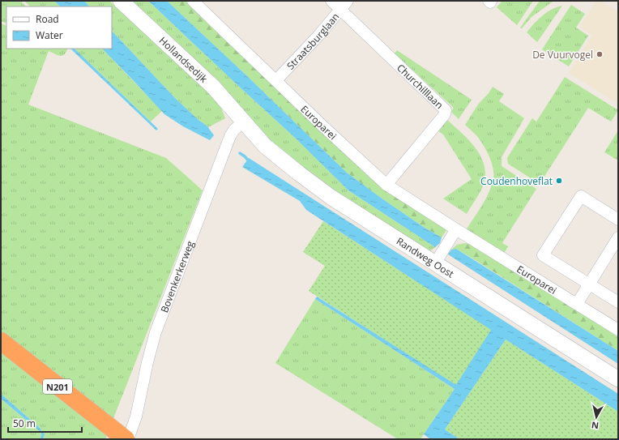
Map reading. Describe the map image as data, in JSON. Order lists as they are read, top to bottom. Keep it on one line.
{"streets":{"highway":["N201"],"street":["Straatsburglaan","Hollandsedijk","Churchilllaan","Europarei","Randweg Oost","Bovenkerkerweg"]},"crossings":[["Straatsburglaan","Churchilllaan"],["Straatsburglaan","Europarei"],["Hollandsedijk","Randweg Oost"],["Hollandsedijk","Bovenkerkerweg"],["Churchilllaan","Europarei"],["Randweg Oost","Bovenkerkerweg"],["Bovenkerkerweg","N201"]],"places":["De Vuurvogel","Coudenhoveflat"],"legend":["Road","Water"],"scale_bar":"50 m","north":"bottom"}
